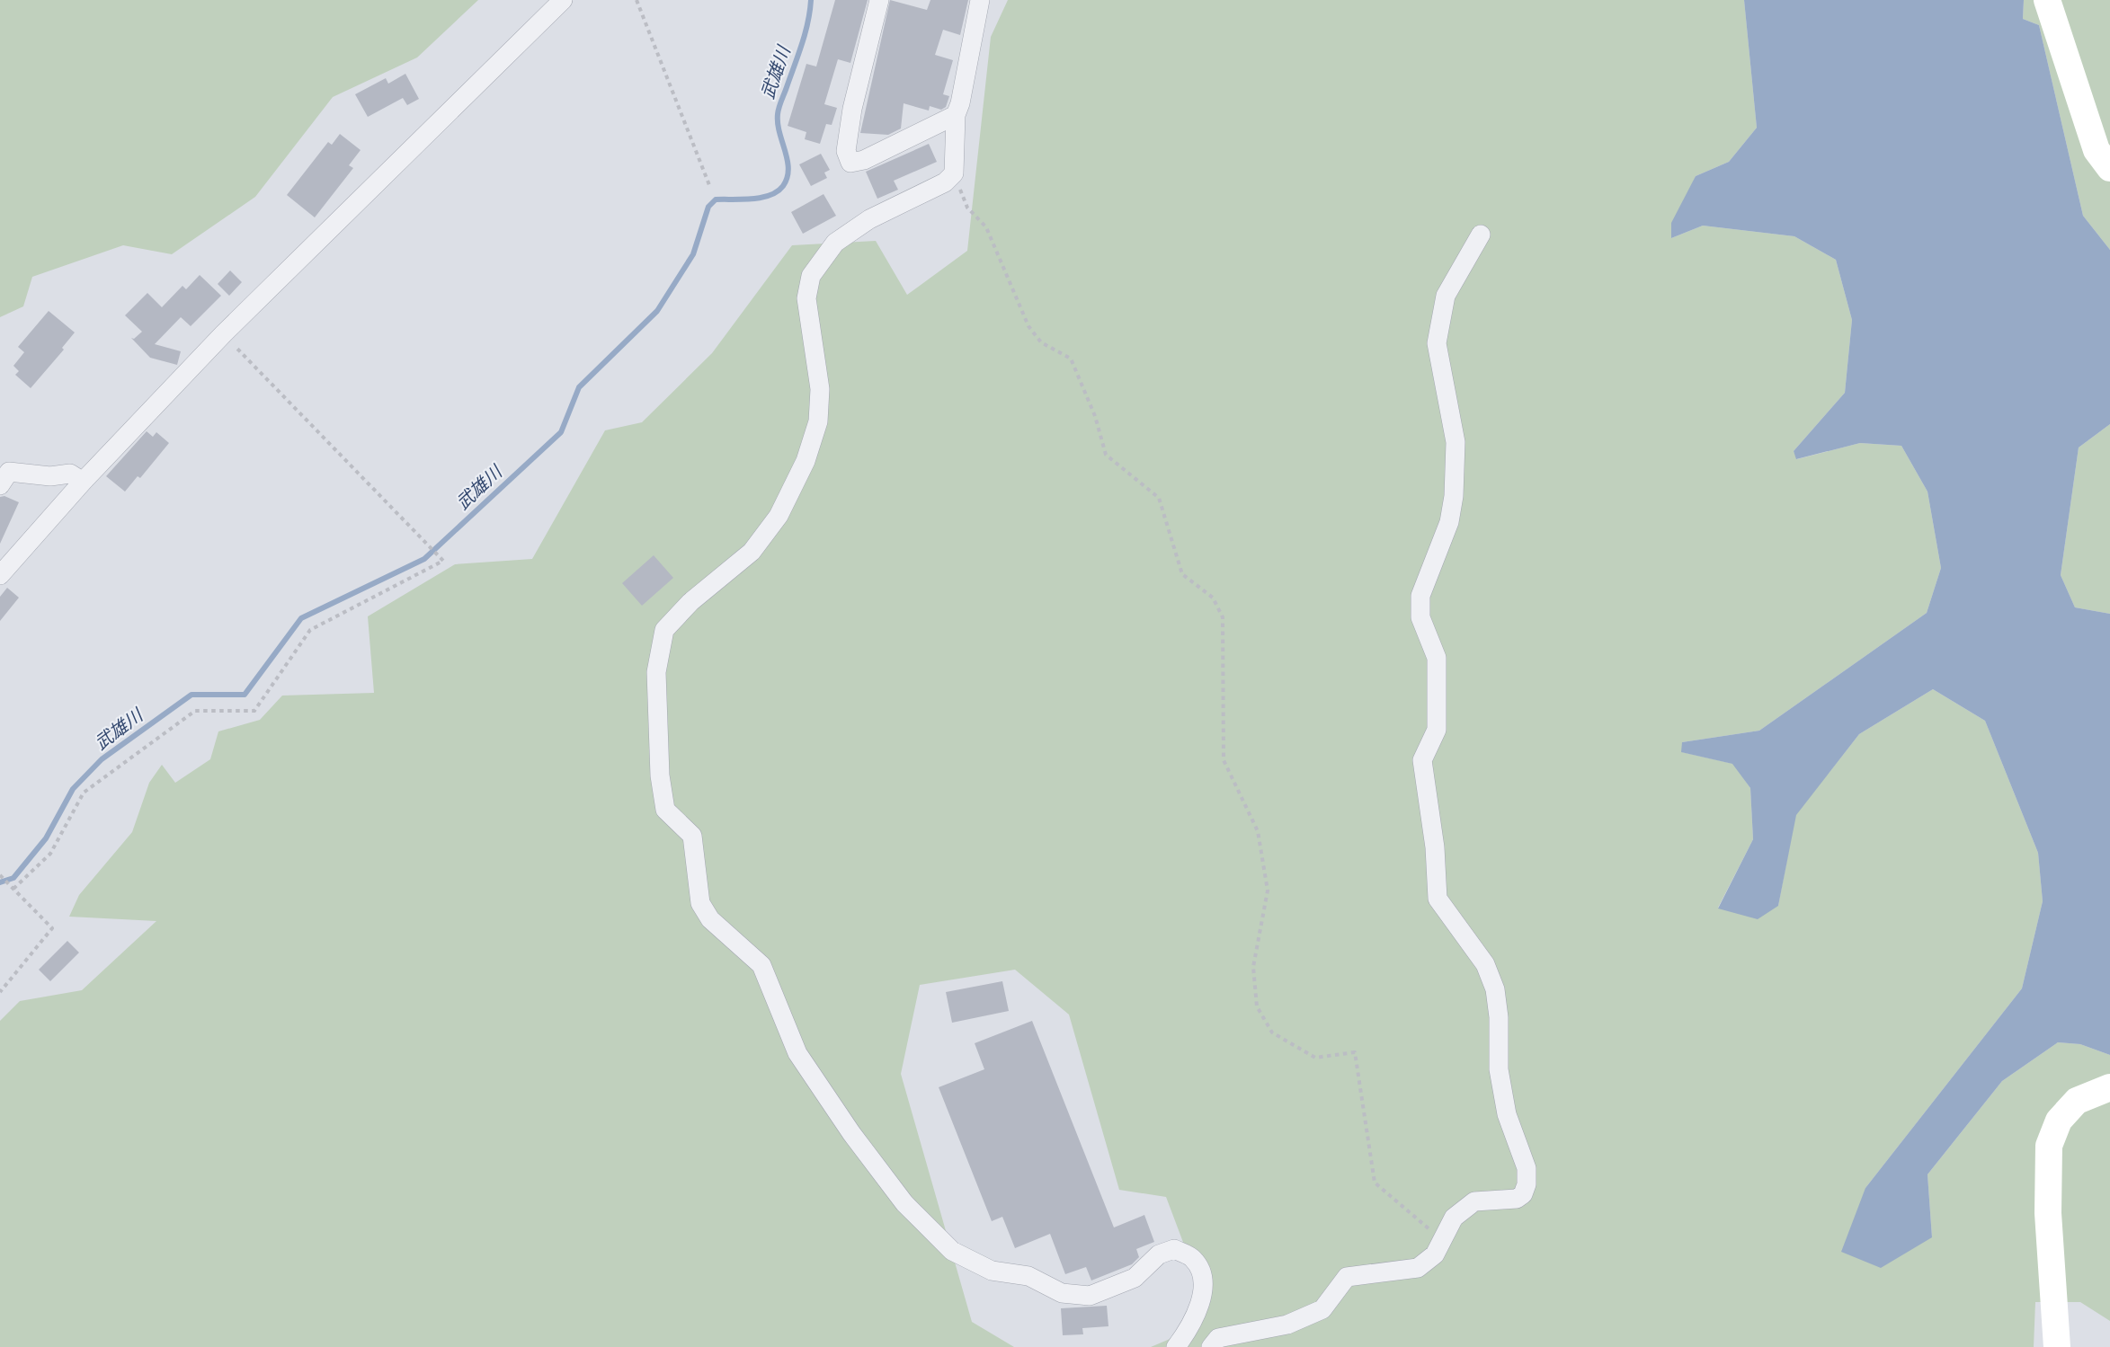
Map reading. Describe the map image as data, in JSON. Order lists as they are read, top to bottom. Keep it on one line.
{"water":["武雄川"]}
